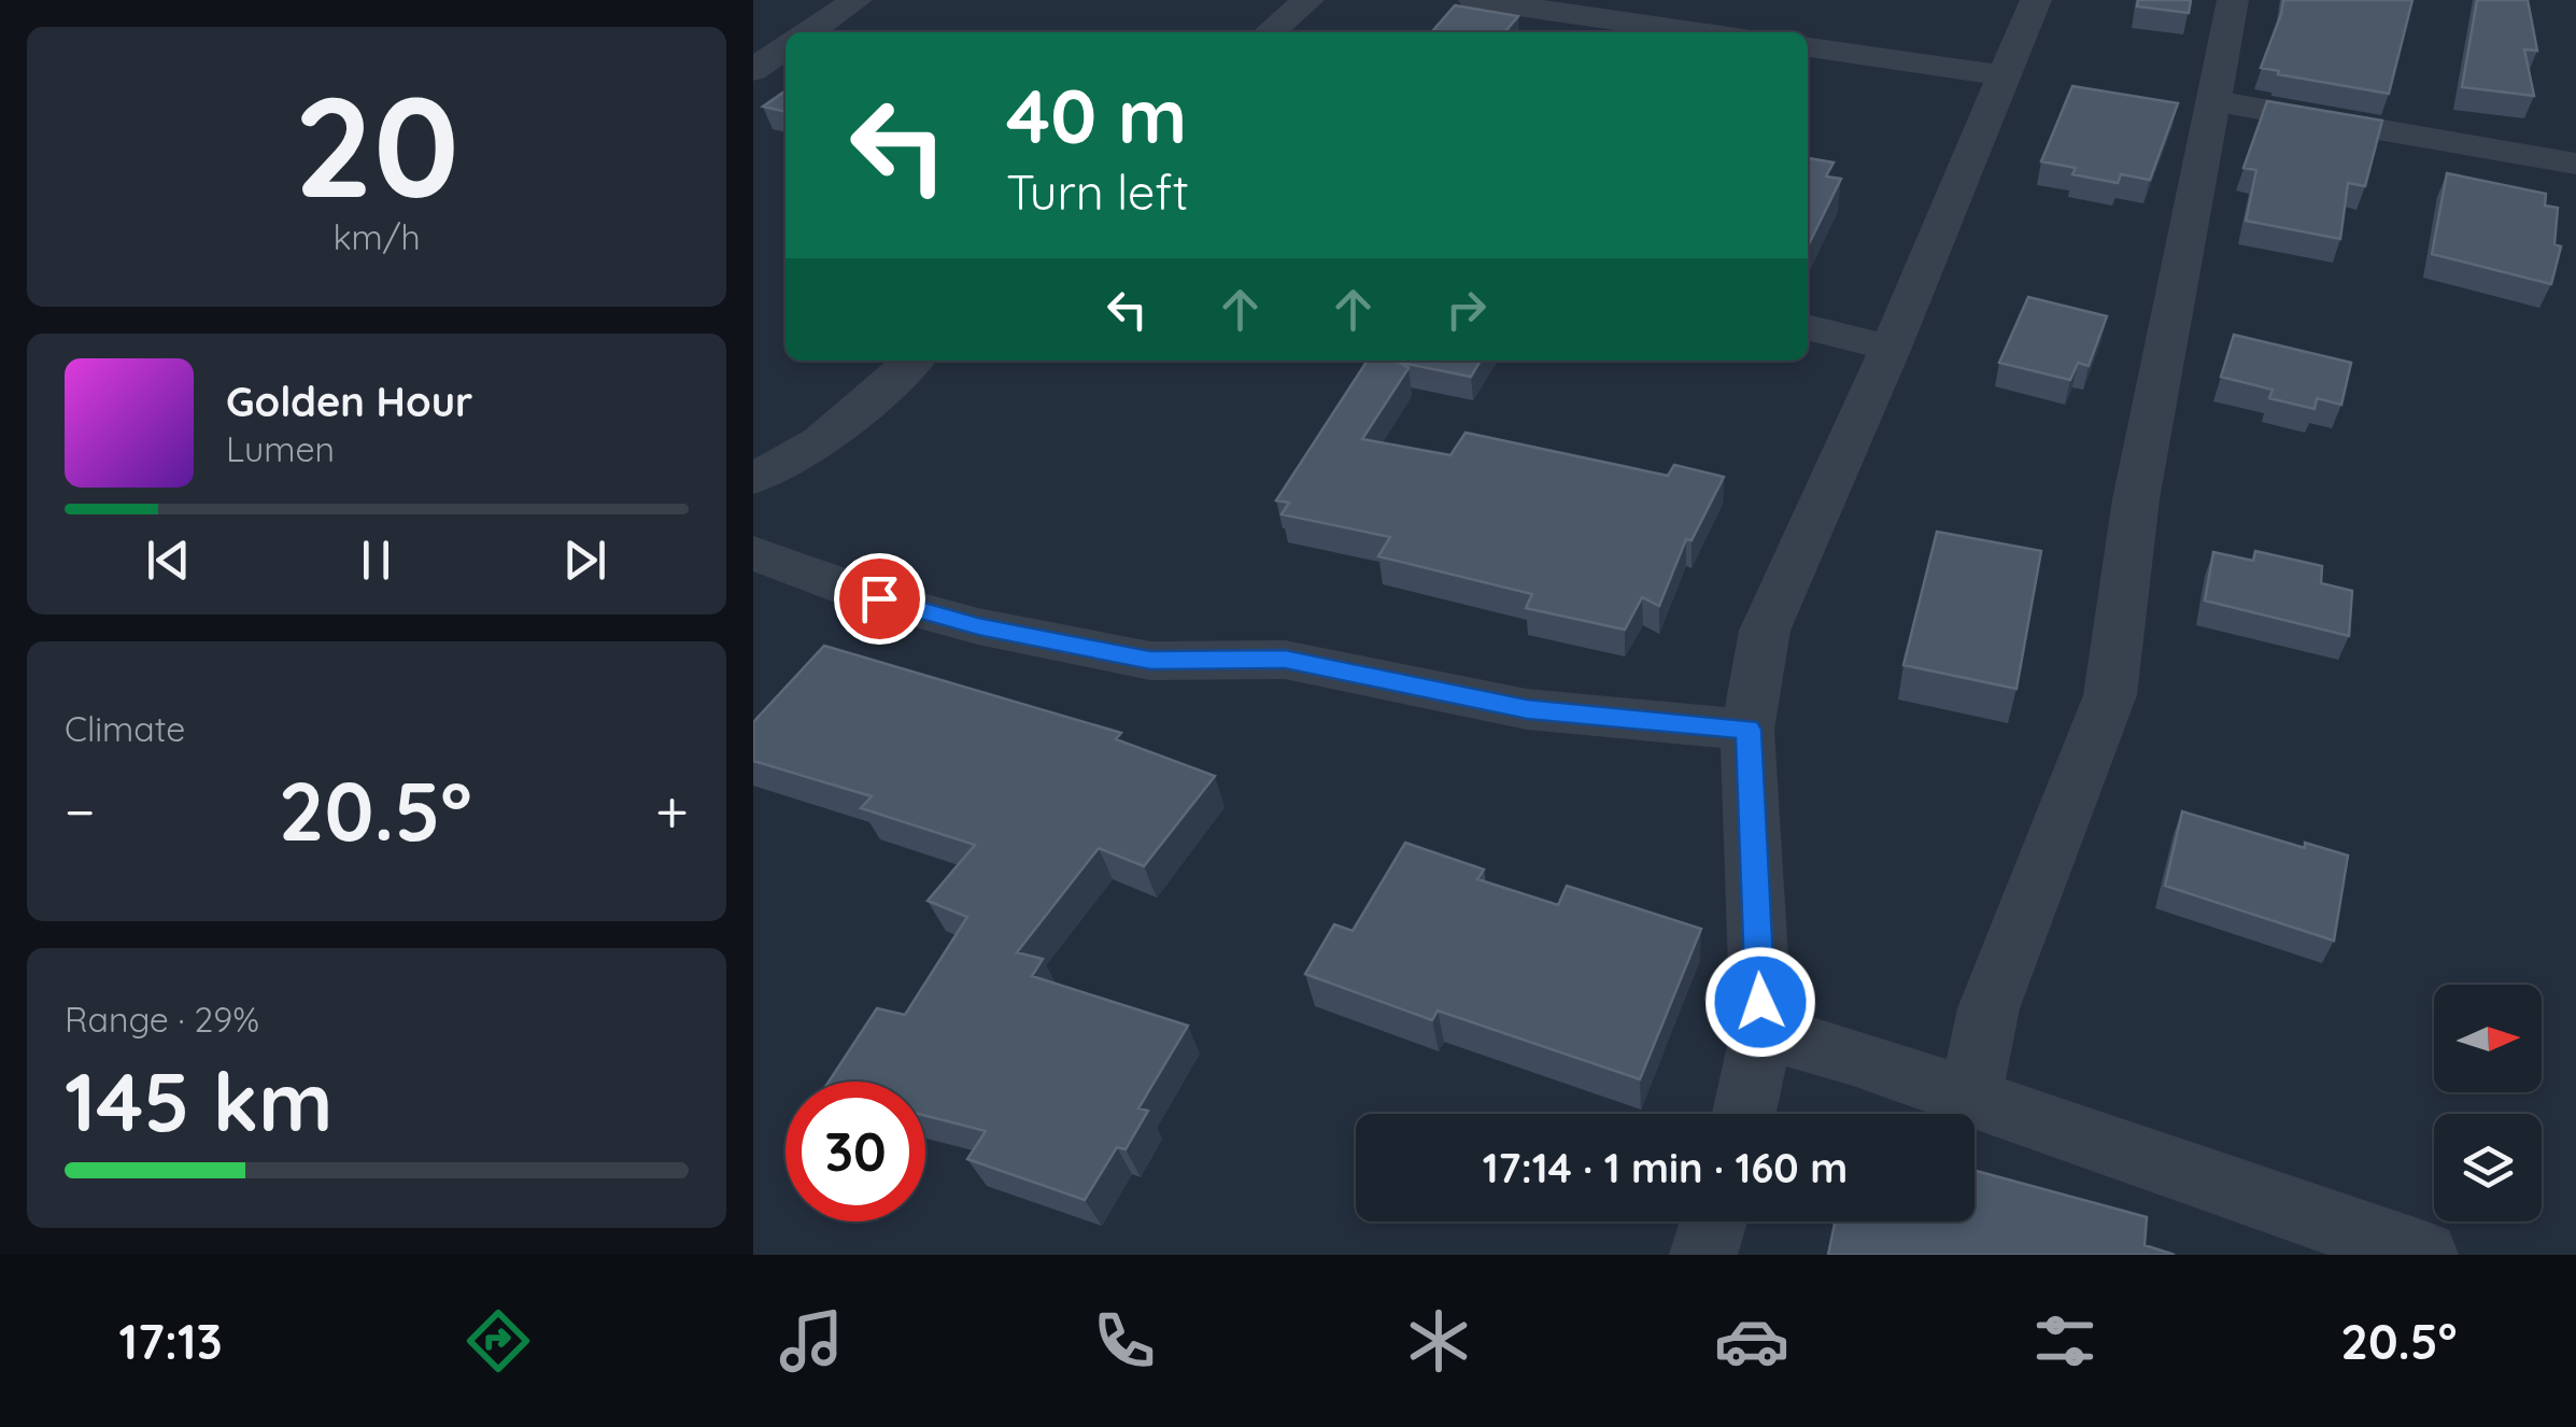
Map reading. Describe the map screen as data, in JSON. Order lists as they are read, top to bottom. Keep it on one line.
{"north":"right","page":{"tile":[["20","km/h"],"Climate",["Range · 29%","145 km"]],"turn":["40 m","Turn left"],"song":["Golden Hour","Lumen"],"heat":["−","20.5°","+"],"limit":"30","trip":"17:14 · 1 min · 160 m","tabs":["17:13","20.5°"]}}
